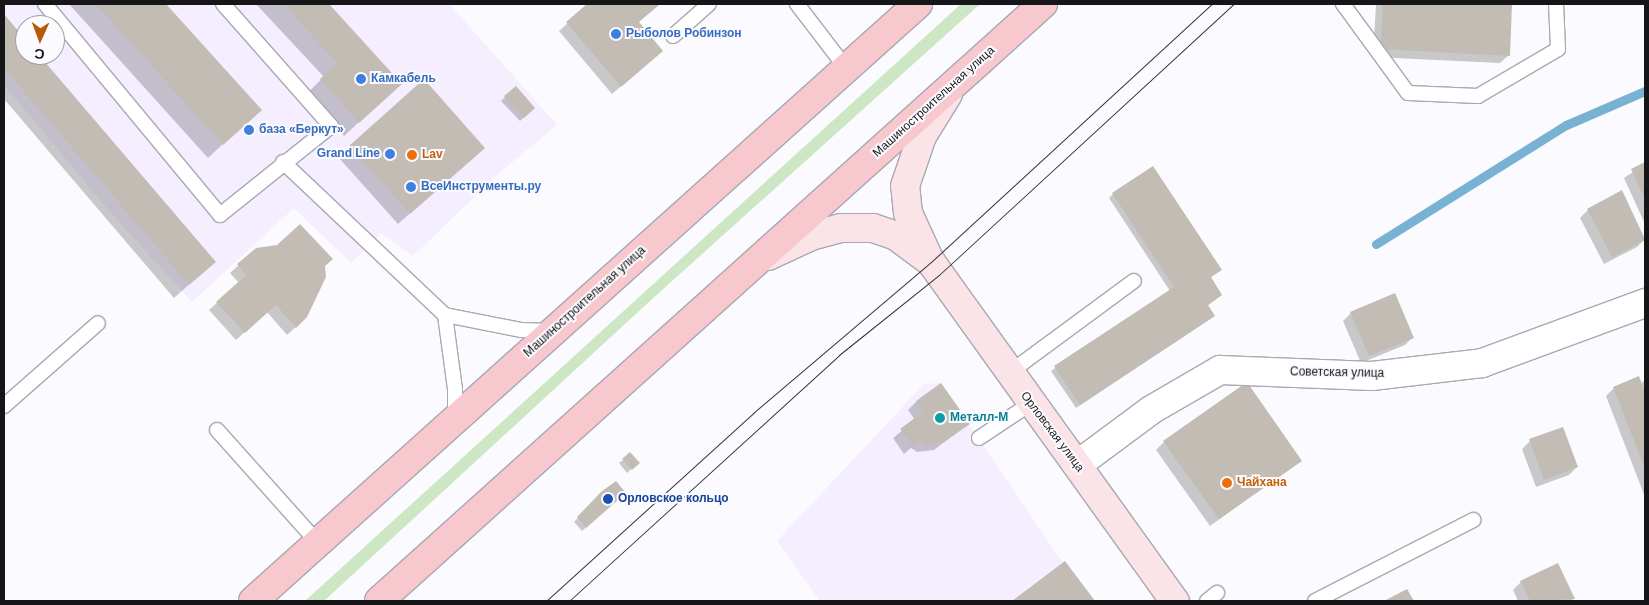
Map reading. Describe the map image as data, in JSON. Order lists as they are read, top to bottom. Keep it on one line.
{"streets":{"main road":["Машиностроительная улица"],"street":["Советская улица","Орловская улица"]},"crossings":[["Советская улица","Орловская улица"]],"places":["Рыболов Робинзон","Камкабель","база «Беркут»","Grand Line","Lav","ВсеИнструменты.ру","Металл-М","Чайхана","Орловское кольцо"],"north":"bottom"}
